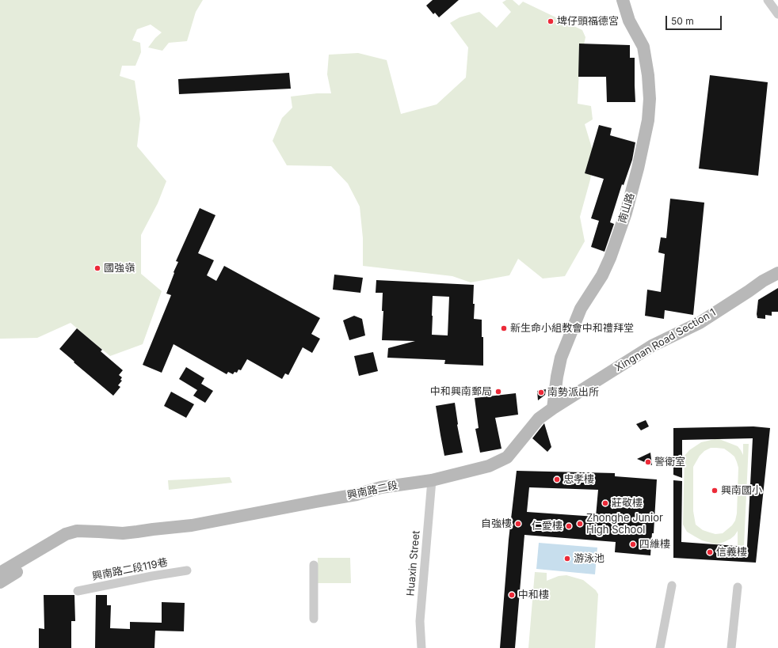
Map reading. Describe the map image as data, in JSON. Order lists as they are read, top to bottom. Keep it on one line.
{"streets":{"street":["南山路","Xingnan Road Section 1","興南路二段","Huaxin Street","興南路二段119巷"]},"crossings":[["南山路","Xingnan Road Section 1"],["南山路","興南路二段"],["Xingnan Road Section 1","興南路二段"],["興南路二段","Huaxin Street"]],"places":["埤仔頭福德宮","國強嶺","新生命小組教會中和禮拜堂","中和興南郵局","南勢派出所","警衛室","忠孝樓","興南國小","莊敬樓","自強樓","Zhonghe Junior High School","仁愛樓","四維樓","信義樓","游泳池","中和樓"],"scale_bar":"50 m"}
